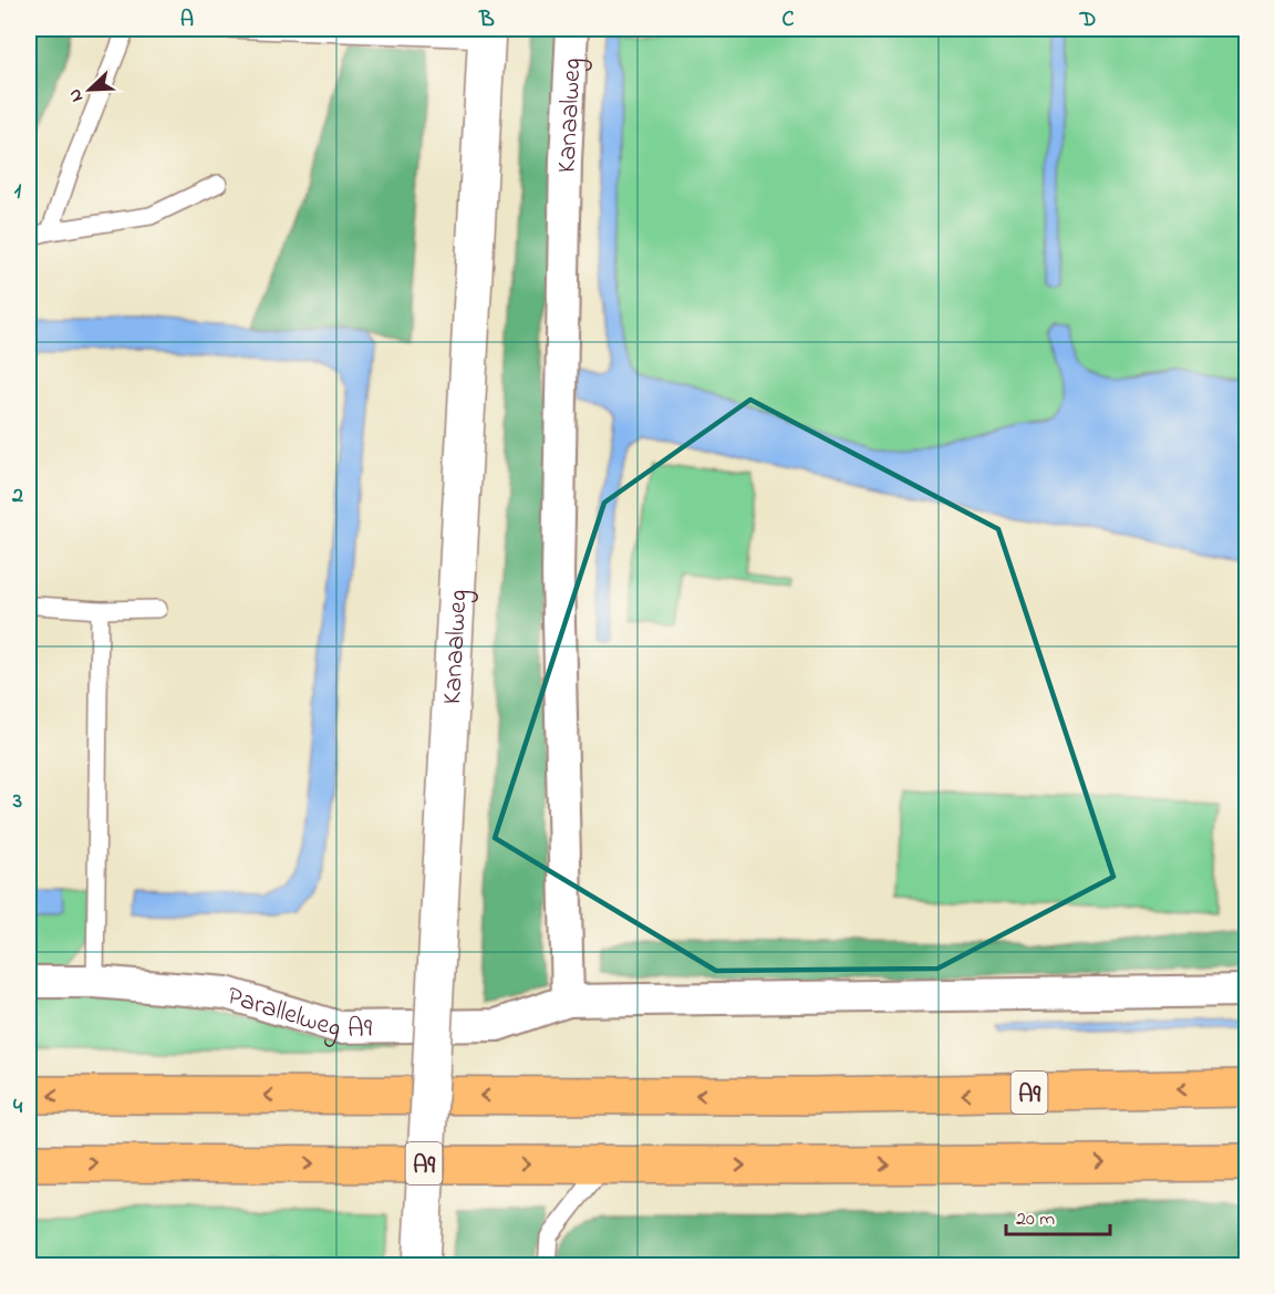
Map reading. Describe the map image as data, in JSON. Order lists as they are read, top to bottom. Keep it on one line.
{"streets":{"highway":["A9"],"street":["Kanaalweg","Parallelweg A9"]},"crossings":[["Kanaalweg","Parallelweg A9"]],"scale_bar":"20 m","north":"bottom left","grid":{"columns":["A","B","C","D"],"rows":["1","2","3","4"]}}
